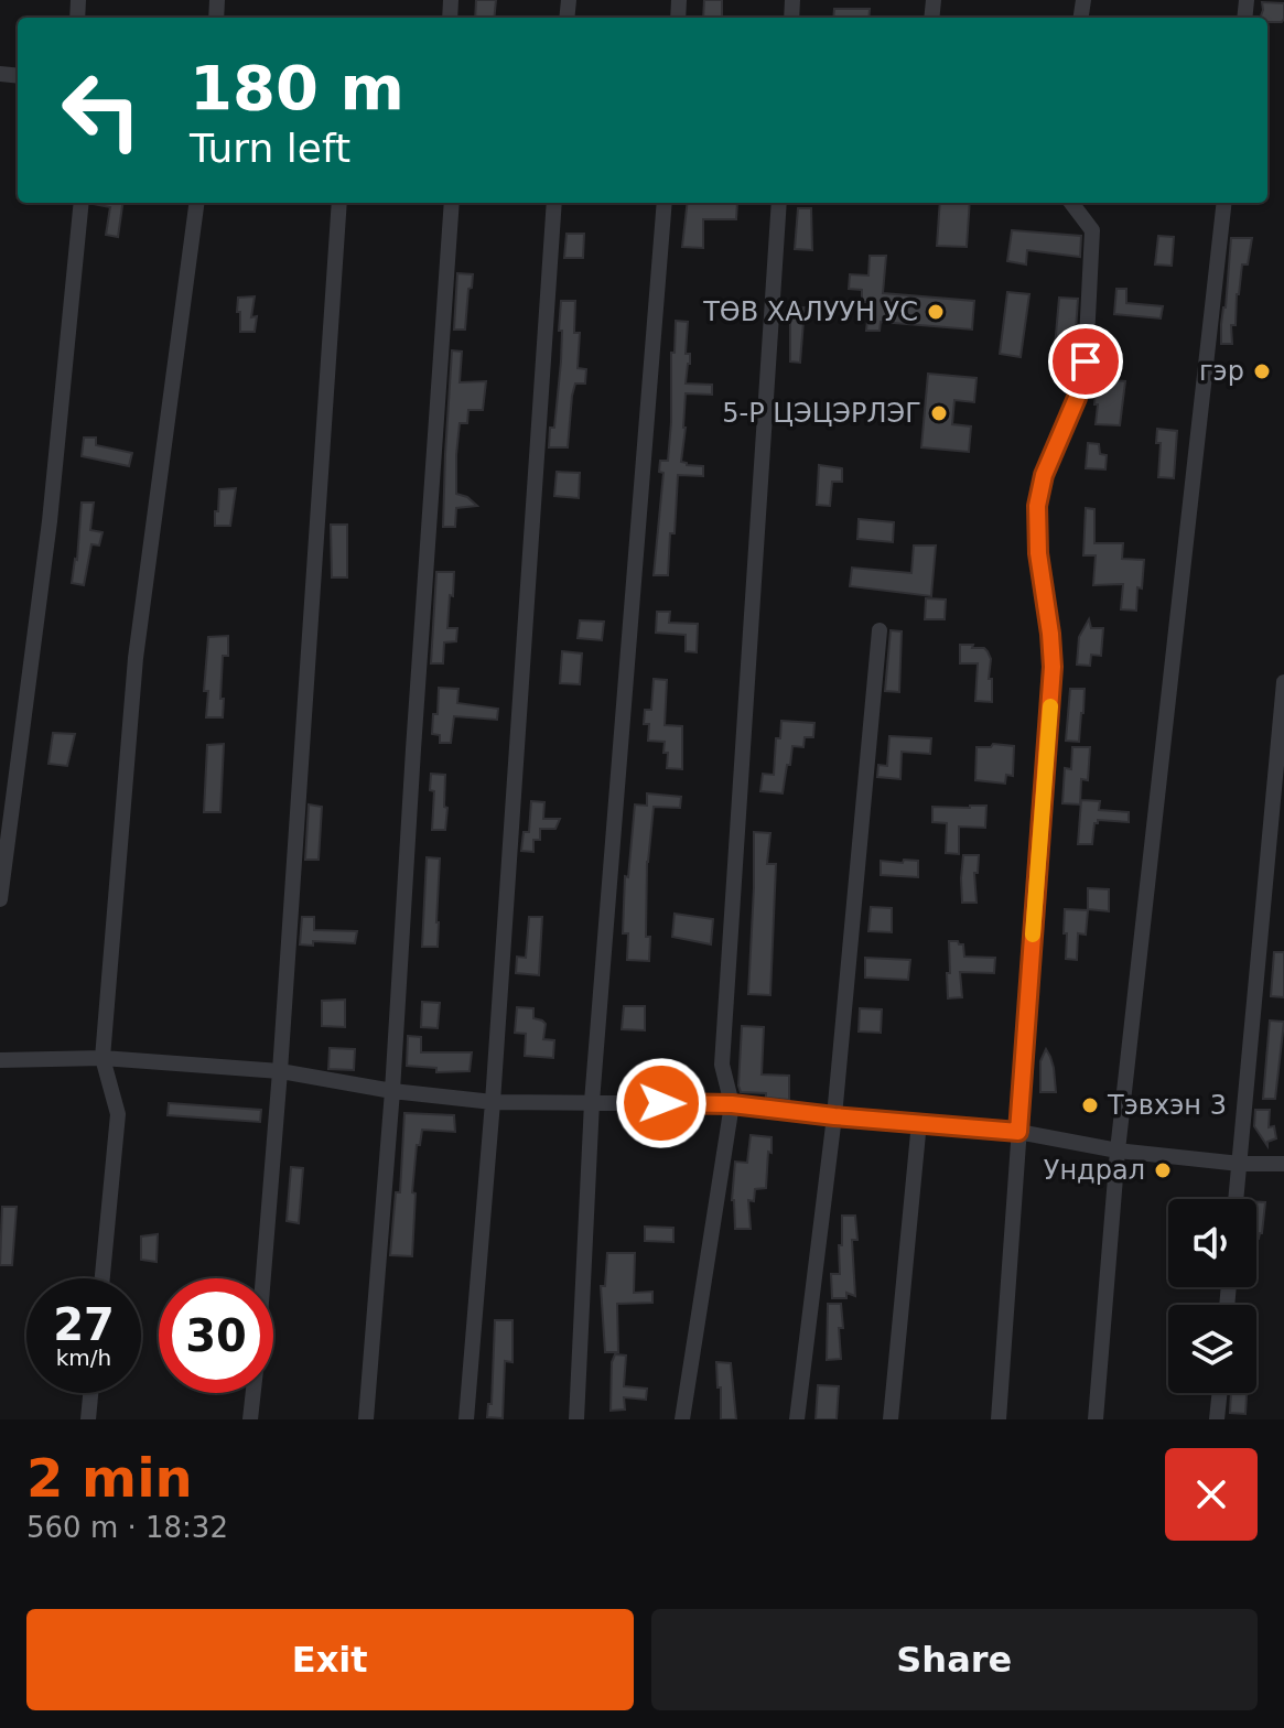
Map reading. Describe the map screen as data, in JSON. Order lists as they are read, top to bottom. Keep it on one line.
{"places":["ТӨВ ХАЛУУН УС","гэр","5-Р ЦЭЦЭРЛЭГ","Тэвхэн 3","Ундрал"],"page":{"turn":["180 m","Turn left"],"speed":"27 km/h","limit":"30","heading":["2 min","560 m · 18:32"],"buttons":["Exit","Share"]}}
